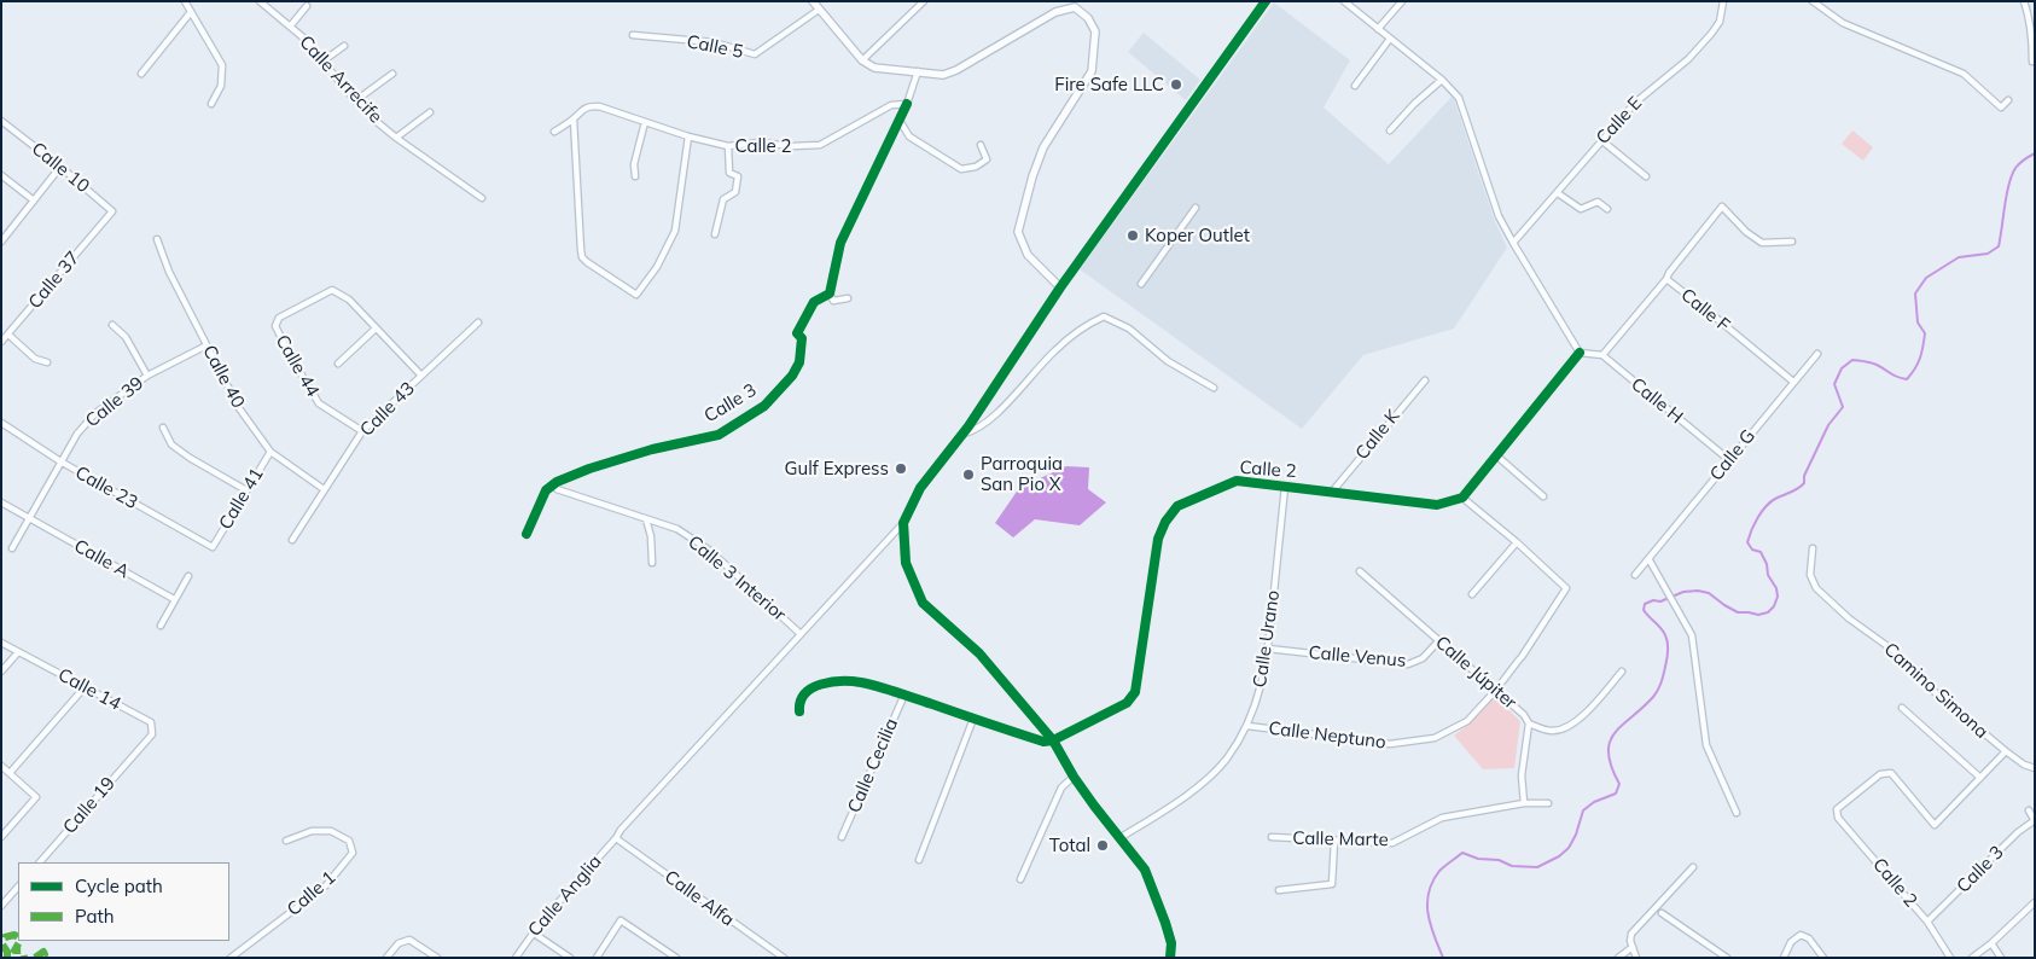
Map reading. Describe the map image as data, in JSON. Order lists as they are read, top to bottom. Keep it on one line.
{"streets":{"street":["Calle 5","Calle Arrecife","Calle E","Calle 2","Calle 10","Calle 37","Calle F","Calle 44","Calle 40","Calle H","Calle 39","Calle 3","Calle 43","Calle K","Calle G","Calle 23","Calle 41","Calle A","Calle 3 Interior","Calle Urano","Calle Venus","Calle Júpiter","Calle 14","Camino Simona","Calle Neptuno","Calle Cecilia","Calle 19","Calle Marte","Calle 1","Calle Anglia","Calle Alfa"]},"crossings":[["Calle 2","Calle 3"],["Calle 2","Calle K"],["Calle 2","Calle Urano"],["Calle 10","Calle 37"],["Calle F","Calle H"],["Calle F","Calle G"],["Calle 44","Calle 43"],["Calle 40","Calle 39"],["Calle 40","Calle 43"],["Calle 40","Calle 41"],["Calle H","Calle G"],["Calle 39","Calle 23"],["Calle 39","Calle A"],["Calle 3","Calle 3 Interior"],["Calle 23","Calle 41"],["Calle Urano","Calle Venus"],["Calle Urano","Calle Neptuno"],["Calle Venus","Calle Júpiter"],["Calle Júpiter","Calle Neptuno"],["Calle Júpiter","Calle Marte"],["Calle 14","Calle 19"],["Calle Anglia","Calle Alfa"]],"places":["Fire Safe LLC","Koper Outlet","Gulf Express","Parroquia San Pio X","Total"],"legend":["Cycle path","Path"]}
